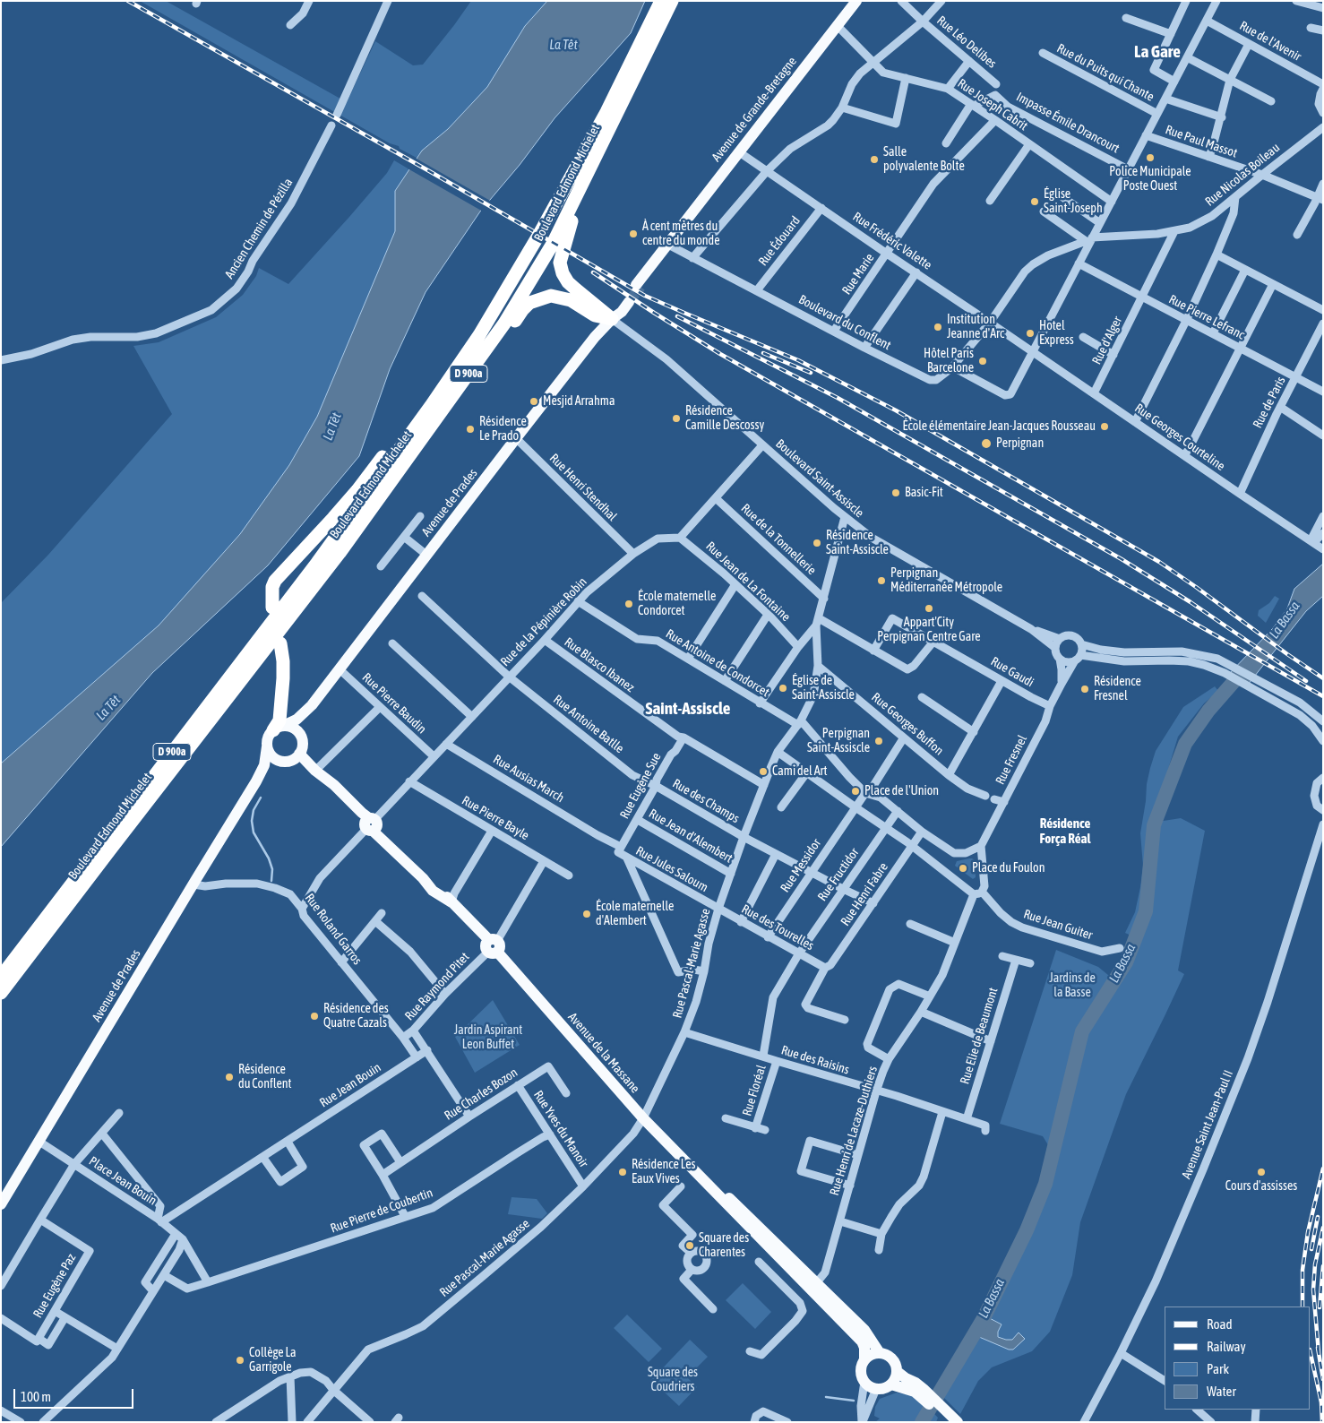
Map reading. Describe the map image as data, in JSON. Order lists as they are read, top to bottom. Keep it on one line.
{"streets":{"highway":["Boulevard Edmond Michelet","D 900a"],"main road":["Avenue de Grande-Bretagne","Avenue de Prades","Avenue de la Massane"],"street":["Rue de l'Avenir","Rue Léo Delibes","Rue du Puits qui Chante","Rue Joseph Cabrit","Impasse Émile Drancourt","Rue Paul Massot","Rue Nicolas Boileau","Ancien Chemin de Pézilla","Rue Édouard","Rue Frédéric Valette","Rue Marie","Rue Pierre Lefranc","Boulevard du Conflent","Rue d'Alger","Rue de Paris","Rue Georges Courteline","Boulevard Saint-Assiscle","Rue Henri Stendhal","Rue de la Tonnellerie","Rue Jean de La Fontaine","Rue de la Pépinière Robin","Rue Antoine de Condorcet","Rue Blasco Ibanez","Rue Gaudi","Rue Pierre Baudin","Rue Antoine Batlle","Rue Georges Buffon","Rue Fresnel","Rue Ausias March","Rue Eugène Sue","Rue des Champs","Rue Pierre Bayle","Rue Jean d'Alembert","Rue Messidor","Rue Jules Saloum","Rue Fructidor","Rue Henri Fabre","Rue Jean Guiter","Rue des Tourelles","Rue Roland Garros","Rue Pascal-Marie Agasse","Rue Raymond Pitet","Rue Elie de Beaumont","Rue des Raisins","Rue Jean Bouin","Rue Floréal","Rue Charles Bozon","Avenue Saint Jean-Paul II","Rue Yves du Manoir","Rue Henri de Lacaze-Duthiers","Place Jean Bouin","Rue Pierre de Coubertin","Rue Eugène Paz"]},"crossings":[["Rue Joseph Cabrit","Avenue de Grande-Bretagne"],["Rue Joseph Cabrit","Impasse Émile Drancourt"],["Rue Joseph Cabrit","Rue Marie"],["Avenue de Grande-Bretagne","Rue Frédéric Valette"],["Avenue de Grande-Bretagne","Boulevard du Conflent"],["Rue Paul Massot","Rue Nicolas Boileau"],["Rue Nicolas Boileau","Rue Frédéric Valette"],["Rue Nicolas Boileau","Boulevard du Conflent"],["Rue Nicolas Boileau","Rue d'Alger"],["Boulevard Edmond Michelet","D 900a"],["Rue Édouard","Rue Frédéric Valette"],["Rue Édouard","Boulevard du Conflent"],["Rue Frédéric Valette","Rue Marie"],["Rue Frédéric Valette","Rue Georges Courteline"],["Rue Marie","Boulevard du Conflent"],["Rue Pierre Lefranc","Rue d'Alger"],["Rue Pierre Lefranc","Rue de Paris"],["Rue d'Alger","Rue Georges Courteline"],["Rue de Paris","Rue Georges Courteline"],["Boulevard Saint-Assiscle","Avenue de Prades"],["Boulevard Saint-Assiscle","Rue Fresnel"],["Boulevard Saint-Assiscle","Rue Pascal-Marie Agasse"],["Rue Henri Stendhal","Avenue de Prades"],["Rue Henri Stendhal","Rue de la Pépinière Robin"],["Avenue de Prades","Rue Pierre Baudin"],["Avenue de Prades","Rue Roland Garros"],["Avenue de Prades","Avenue de la Massane"],["Avenue de Prades","Place Jean Bouin"],["Rue de la Tonnellerie","Rue Pascal-Marie Agasse"],["Rue Jean de La Fontaine","Rue de la Pépinière Robin"],["Rue de la Pépinière Robin","Rue Antoine de Condorcet"],["Rue de la Pépinière Robin","Rue Blasco Ibanez"],["Rue de la Pépinière Robin","Rue Pierre Baudin"],["Rue de la Pépinière Robin","Rue Antoine Batlle"],["Rue de la Pépinière Robin","Rue Ausias March"],["Rue de la Pépinière Robin","Rue Pierre Bayle"],["Rue de la Pépinière Robin","Rue Roland Garros"],["Rue de la Pépinière Robin","Avenue de la Massane"],["Rue Antoine de Condorcet","Rue Pascal-Marie Agasse"],["Rue Blasco Ibanez","Rue Eugène Sue"],["Rue Blasco Ibanez","Rue Pascal-Marie Agasse"],["Rue Gaudi","Rue Fresnel"],["Rue Antoine Batlle","Rue Eugène Sue"],["Rue Antoine Batlle","Rue des Champs"],["Rue Georges Buffon","Rue Pascal-Marie Agasse"],["Rue Ausias March","Rue Jules Saloum"],["Rue Eugène Sue","Rue des Champs"],["Rue Eugène Sue","Rue Jean d'Alembert"],["Rue Eugène Sue","Rue Jules Saloum"],["Rue des Champs","Rue Messidor"],["Rue des Champs","Rue Fructidor"],["Rue des Champs","Rue Henri Fabre"],["Rue des Champs","Rue Pascal-Marie Agasse"],["Rue Pierre Bayle","Rue Raymond Pitet"],["Rue Jean d'Alembert","Rue Pascal-Marie Agasse"],["Rue Messidor","Rue Jean Guiter"],["Rue Messidor","Rue des Tourelles"],["Rue Jules Saloum","Rue des Tourelles"],["Rue Jules Saloum","Rue Pascal-Marie Agasse"],["Rue Fructidor","Rue Jean Guiter"],["Rue Fructidor","Rue des Tourelles"],["Rue Fructidor","Rue des Raisins"],["Rue Henri Fabre","Rue Jean Guiter"],["Rue Henri Fabre","Rue des Tourelles"],["Rue Jean Guiter","Rue Henri de Lacaze-Duthiers"],["Rue des Tourelles","Rue Pascal-Marie Agasse"],["Rue Roland Garros","Rue Raymond Pitet"],["Rue Roland Garros","Rue Jean Bouin"],["Rue Pascal-Marie Agasse","Avenue de la Massane"],["Rue Pascal-Marie Agasse","Rue des Raisins"],["Rue Pascal-Marie Agasse","Rue Yves du Manoir"],["Rue Raymond Pitet","Avenue de la Massane"],["Rue Elie de Beaumont","Rue des Raisins"],["Avenue de la Massane","Rue Henri de Lacaze-Duthiers"],["Rue des Raisins","Rue Floréal"],["Rue des Raisins","Rue Henri de Lacaze-Duthiers"],["Rue Jean Bouin","Place Jean Bouin"],["Rue Charles Bozon","Rue Yves du Manoir"],["Rue Yves du Manoir","Rue Pierre de Coubertin"]],"districts":["La Gare","Saint-Assiscle","Résidence Força Réal"],"water":["La Têt","La Bassa"],"parks":["Jardins de la Basse","Jardin Aspirant Leon Buffet","Square des Coudriers"],"places":["Police Municipale Poste Ouest","Salle polyvalente Bolte","Église Saint-Joseph","À cent mètres du centre du monde","Institution Jeanne d'Arc","Hotel Express","Hôtel Paris Barcelone","Mesjid Arrahma","Résidence Camille Descossy","École élémentaire Jean-Jacques Rousseau","Résidence Le Prado","Perpignan","Basic-Fit","Résidence Saint-Assiscle","Perpignan Méditerranée Métropole","École maternelle Condorcet","Appart'City Perpignan Centre Gare","Église de Saint-Assiscle","Résidence Fresnel","Perpignan Saint-Assiscle","Cami del Art","Place de l'Union","Place du Foulon","École maternelle d'Alembert","Résidence des Quatre Cazals","Résidence du Conflent","Résidence Les Eaux Vives","Cours d'assisses","Square des Charentes","Collège La Garrigole"],"legend":["Road","Railway","Park","Water"],"scale_bar":"100 m"}
